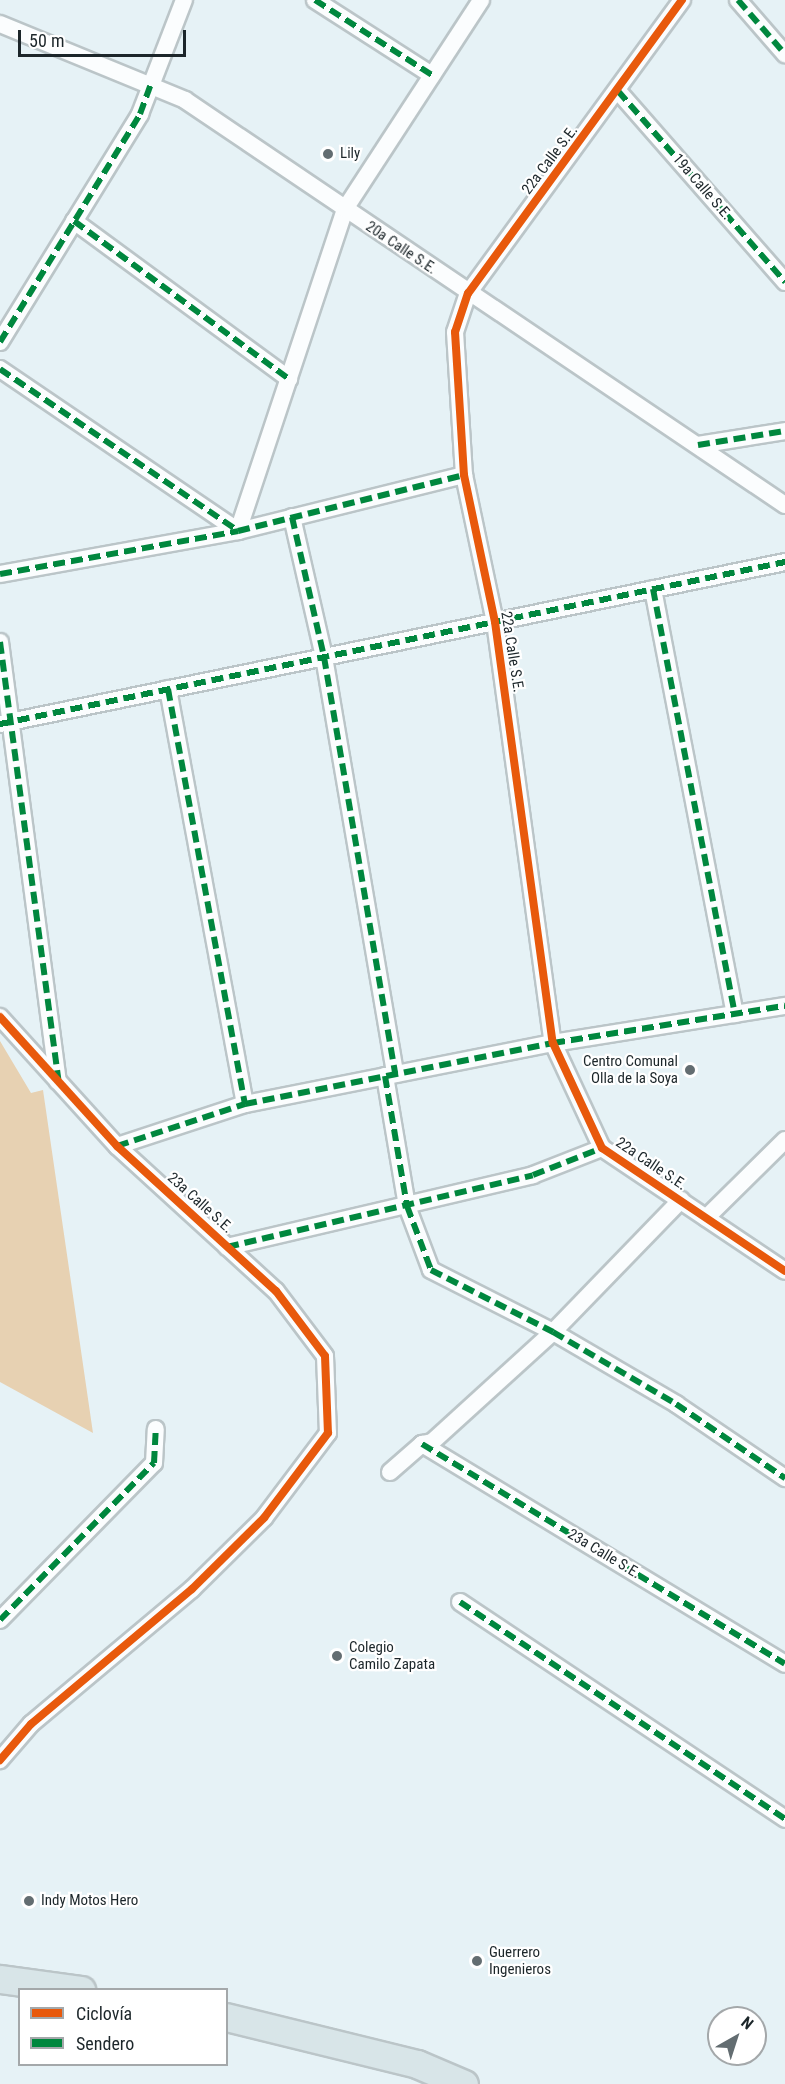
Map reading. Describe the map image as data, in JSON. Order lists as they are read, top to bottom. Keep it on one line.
{"streets":{"street":["22a Calle S.E.","19a Calle S.E.","20a Calle S.E.","23a Calle S.E."]},"crossings":[["22a Calle S.E.","19a Calle S.E."],["22a Calle S.E.","20a Calle S.E."]],"places":["Lily","Centro Comunal Olla de la Soya","Colegio Camilo Zapata","Indy Motos Hero","Guerrero Ingenieros"],"legend":["Ciclovía","Sendero"],"scale_bar":"50 m","north":"top right"}
